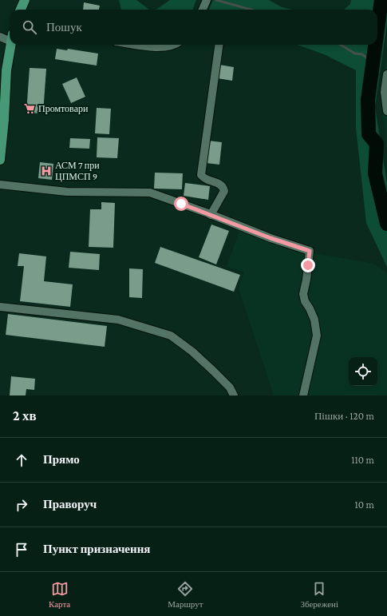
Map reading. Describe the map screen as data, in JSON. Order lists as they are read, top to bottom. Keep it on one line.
{"places":{"supermarket":["Промтовари"],"hospital":["АСМ 7 при ЦПМСП 9"]},"page":{"search":"Пошук","heading":["2 хв","Пішки · 120 m"],"list":[["Прямо","110 m"],["Праворуч","10 m"],"Пункт призначення"],"nav":["Карта","Маршрут","Збережені"]}}
